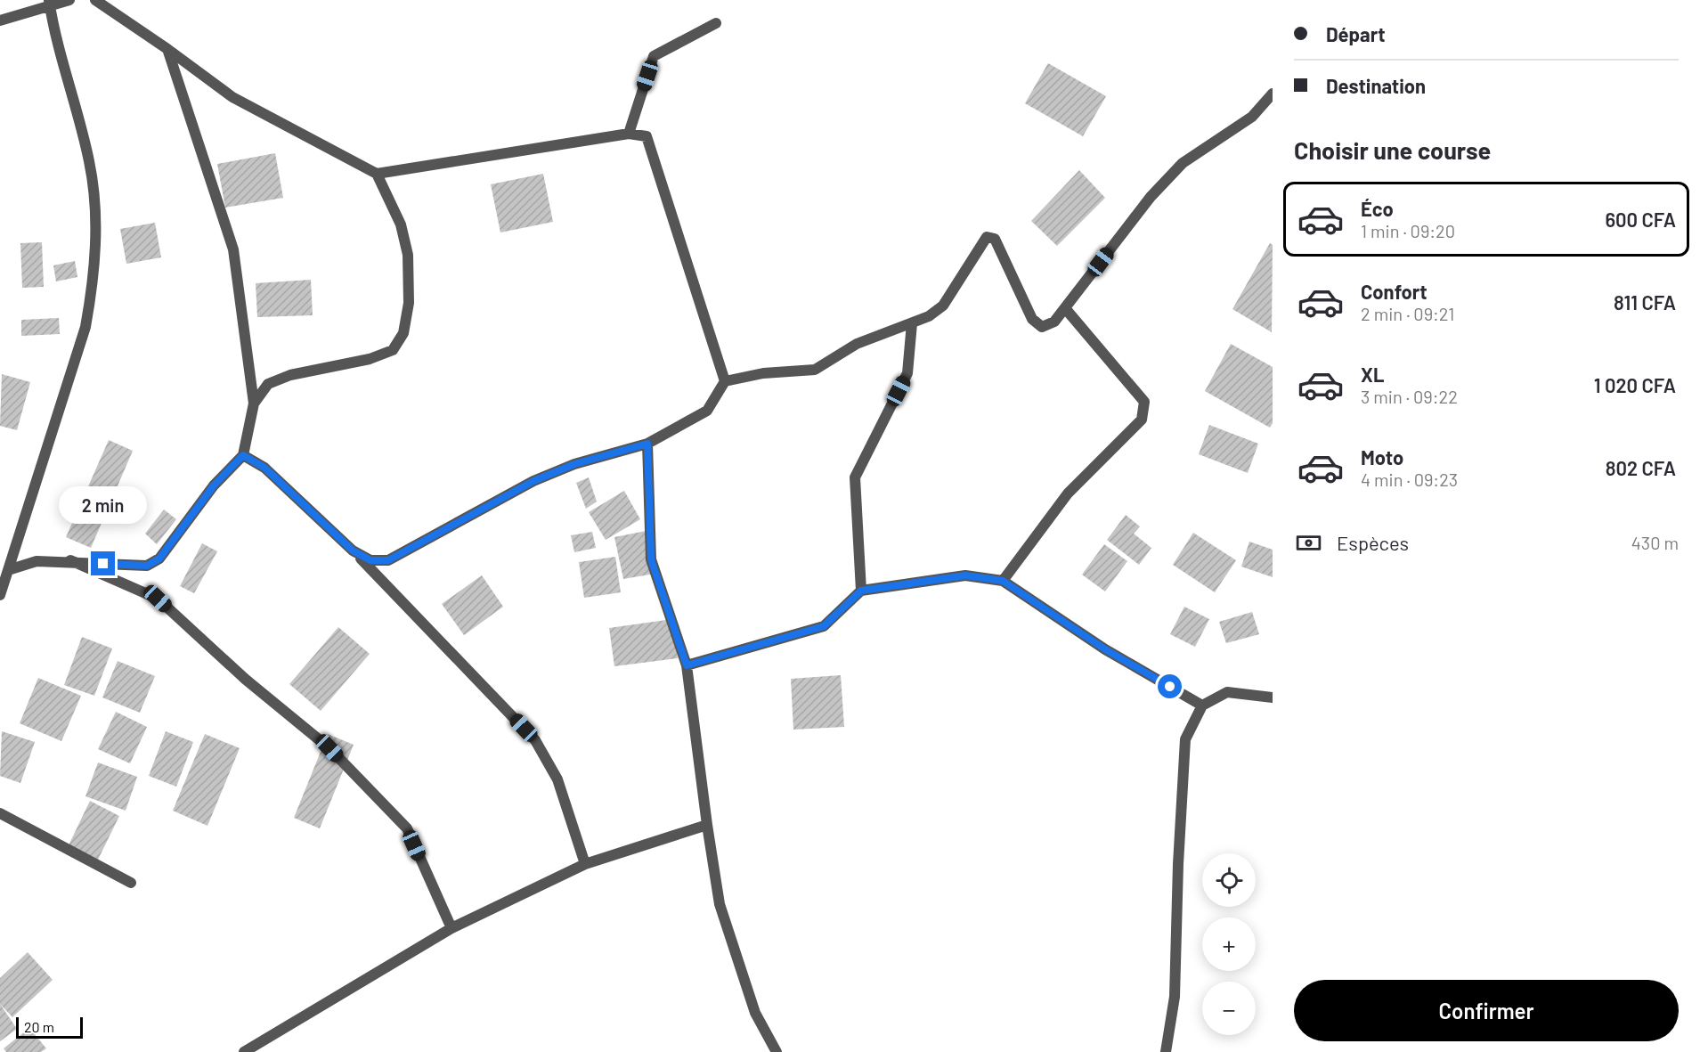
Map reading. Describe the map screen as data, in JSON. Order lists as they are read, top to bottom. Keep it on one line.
{"scale_bar":"20 m","page":{"banner":["Départ","Destination"],"heading":"Choisir une course","list":[{"name":"Éco","note":"1 min · 09:20","value":"600 CFA"},{"name":"Confort","note":"2 min · 09:21","value":"811 CFA"},{"name":"XL","note":"3 min · 09:22","value":"1 020 CFA"},{"name":"Moto","note":"4 min · 09:23","value":"802 CFA"}],"bubble":"2 min","pay":["Espèces","430 m"],"map_buttons":["+","−"],"buttons":"Confirmer","scale":"20 m"}}
